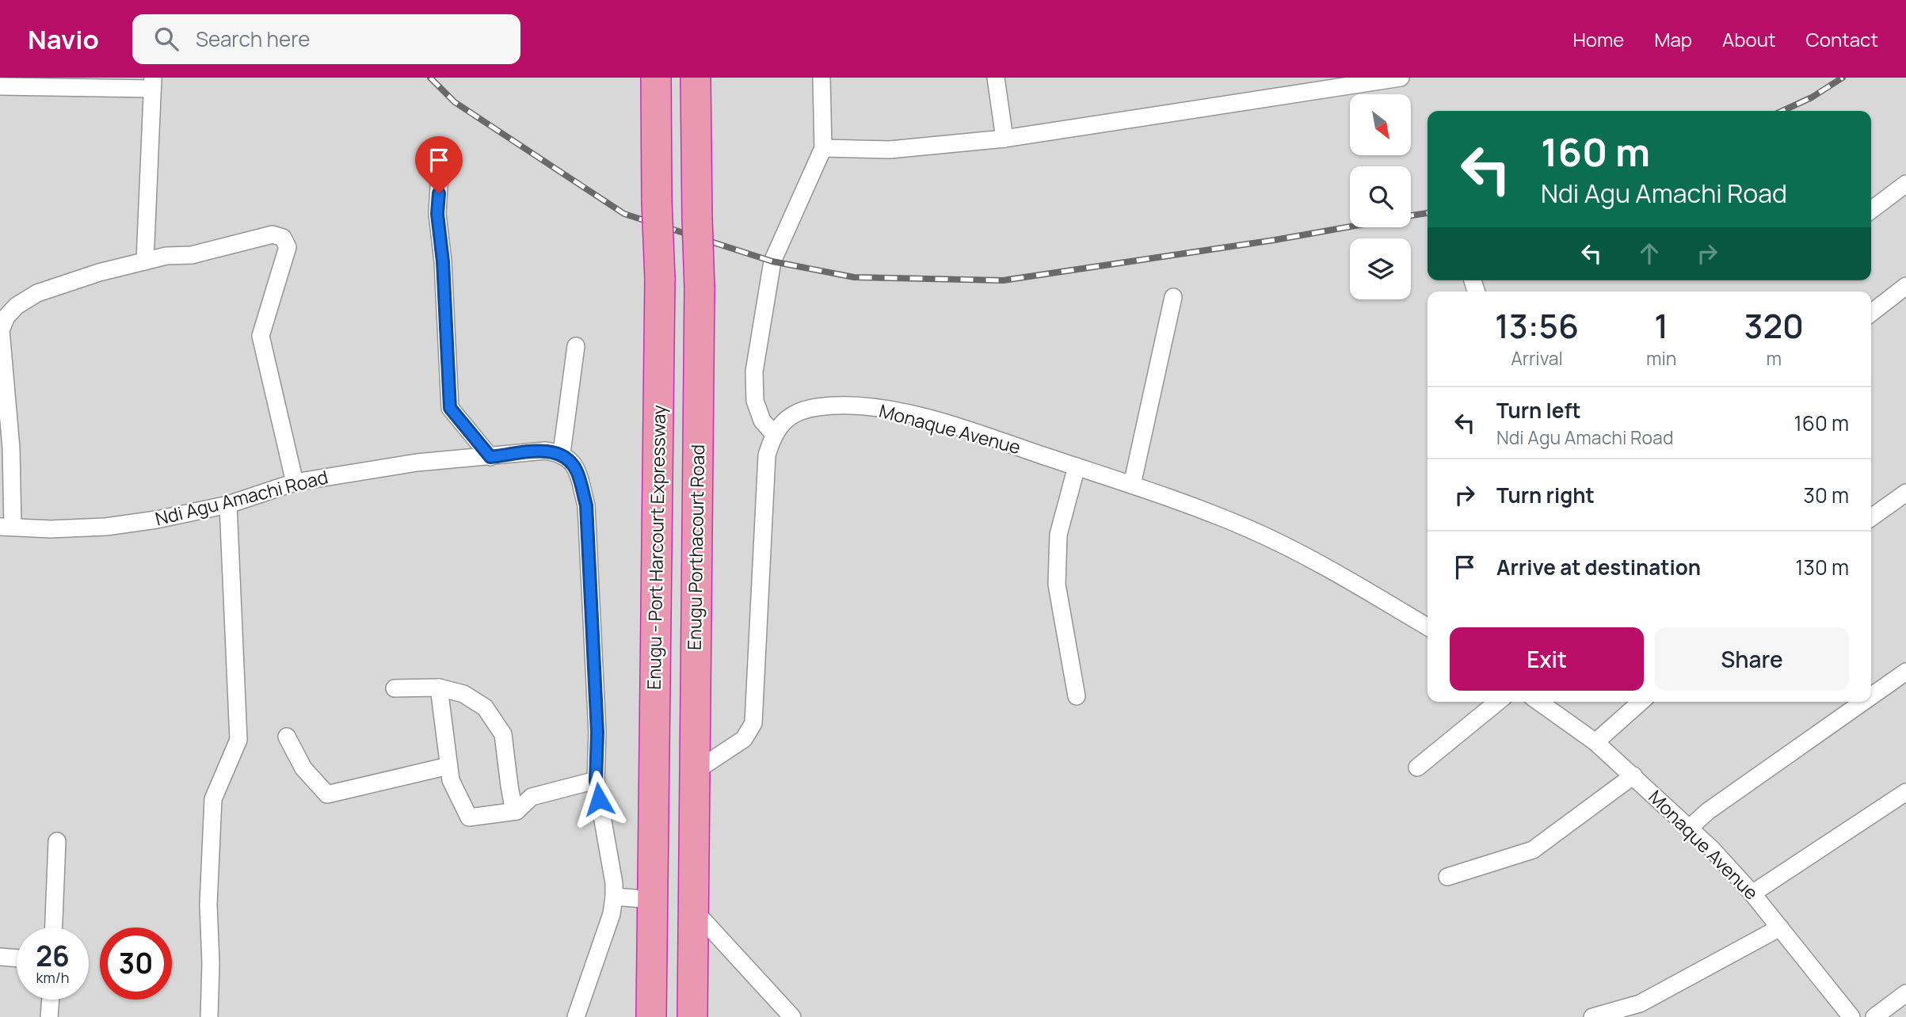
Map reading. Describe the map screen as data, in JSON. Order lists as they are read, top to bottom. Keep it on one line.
{"streets":{"highway":["Enugu - Port Harcourt Expressway","Enugu Porthacourt Road"],"street":["Monaque Avenue","Ndi Agu Amachi Road"]},"north":"bottom right","page":{"header":"Navio","search":"Search here","nav":["Home","Map","About","Contact"],"turn":["160 m","Ndi Agu Amachi Road"],"eta":["13:56","Arrival","1","min","320","m"],"list":[{"name":"Turn left","note":"Ndi Agu Amachi Road","value":"160 m"},{"name":"Turn right","value":"30 m"},{"name":"Arrive at destination","value":"130 m"}],"buttons":["Exit","Share"],"speed":"26 km/h","limit":"30"}}
